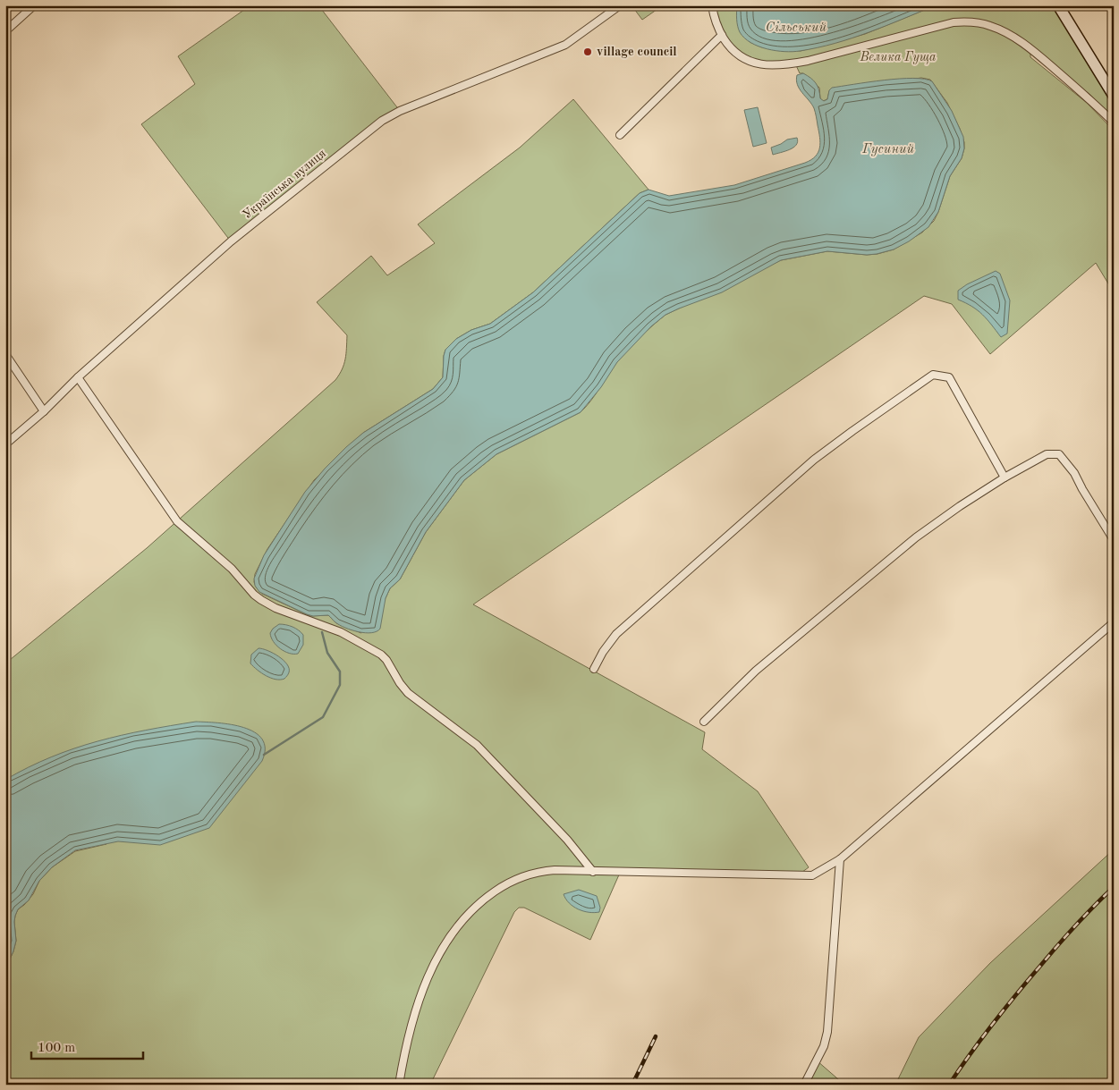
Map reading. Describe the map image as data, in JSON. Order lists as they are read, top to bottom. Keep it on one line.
{"streets":{"street":["Українська вулиця"]},"water":["Сільський","Гусиний"],"parks":["Велика Гуща"],"places":["village council"],"scale_bar":"100 m"}
